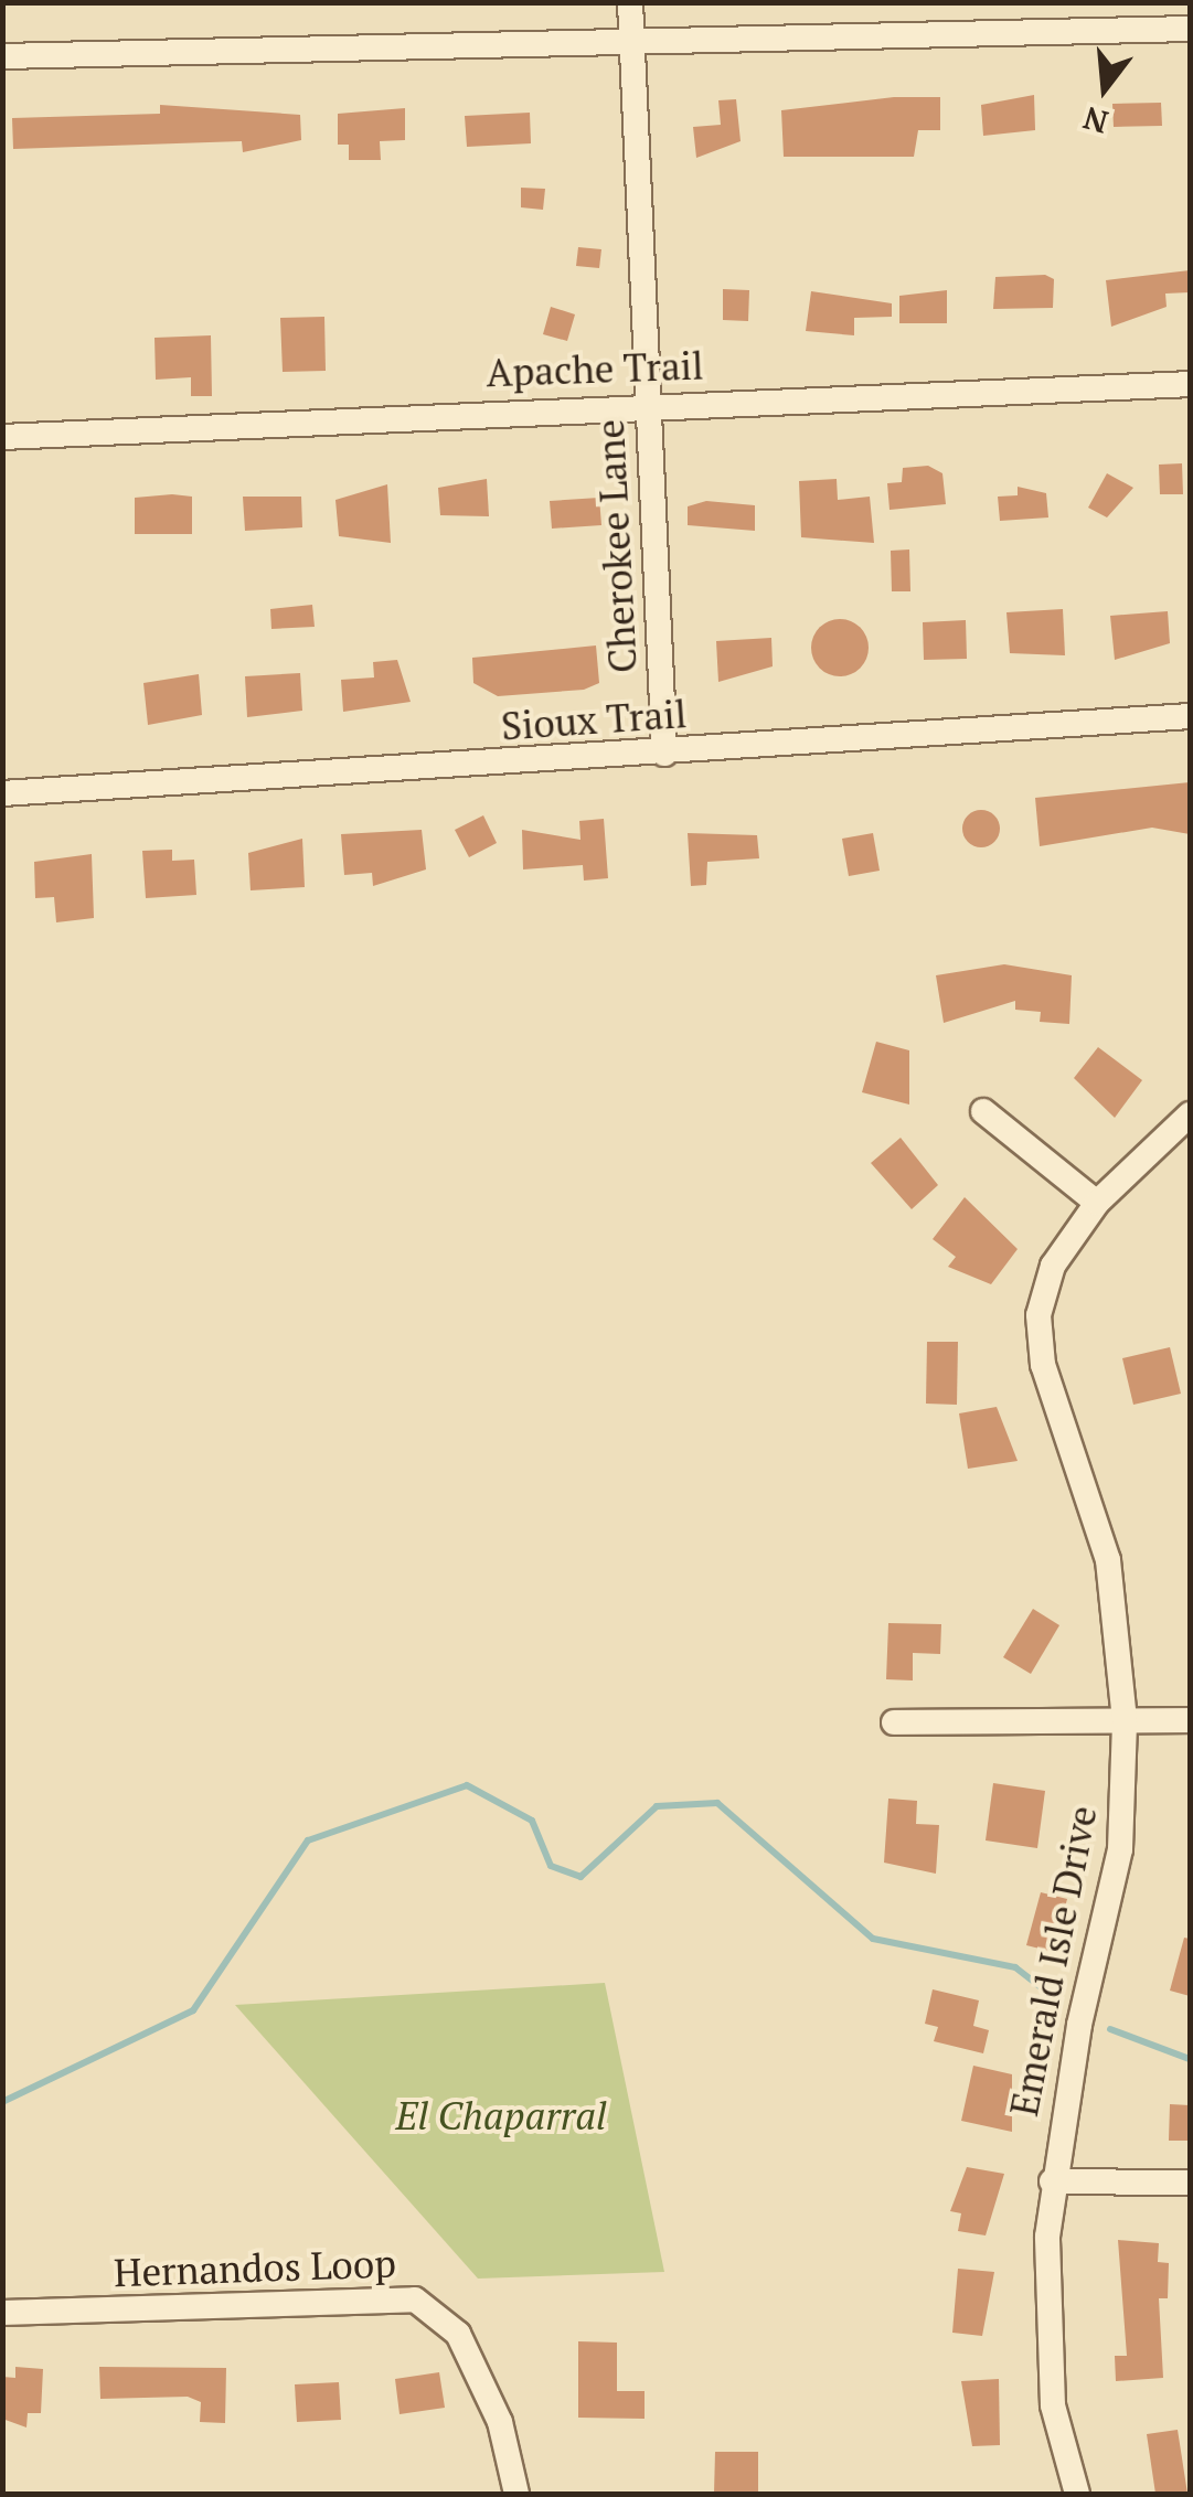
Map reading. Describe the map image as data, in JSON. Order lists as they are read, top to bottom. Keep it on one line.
{"streets":{"street":["Apache Trail","Cherokee Lane","Sioux Trail","Emerald Isle Drive","Hernandos Loop"]},"crossings":[["Apache Trail","Cherokee Lane"],["Cherokee Lane","Sioux Trail"]],"parks":["El Chaparral"],"north":"bottom"}
